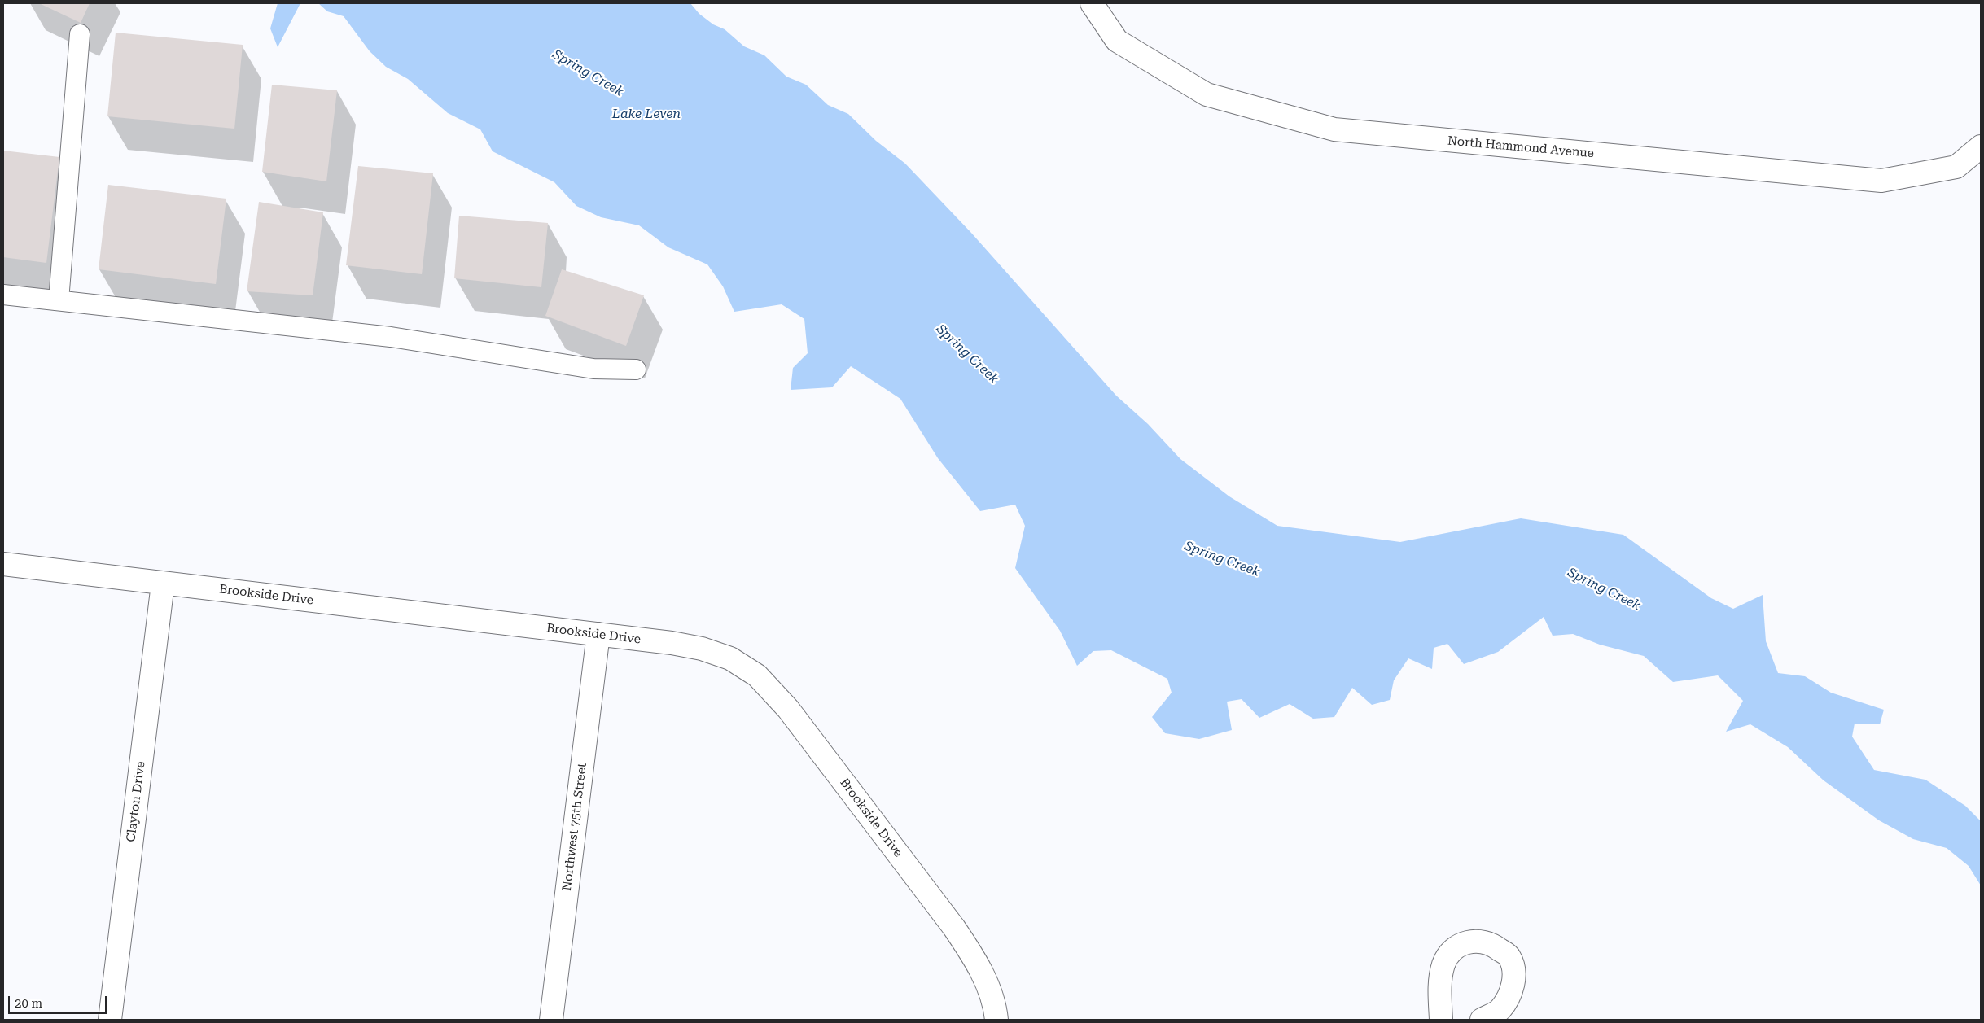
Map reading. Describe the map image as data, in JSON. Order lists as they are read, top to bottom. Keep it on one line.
{"streets":{"street":["North Hammond Avenue","Brookside Drive","Clayton Drive","Northwest 75th Street"]},"crossings":[["Brookside Drive","Clayton Drive"],["Brookside Drive","Northwest 75th Street"]],"water":["Spring Creek","Lake Leven"],"scale_bar":"20 m"}
